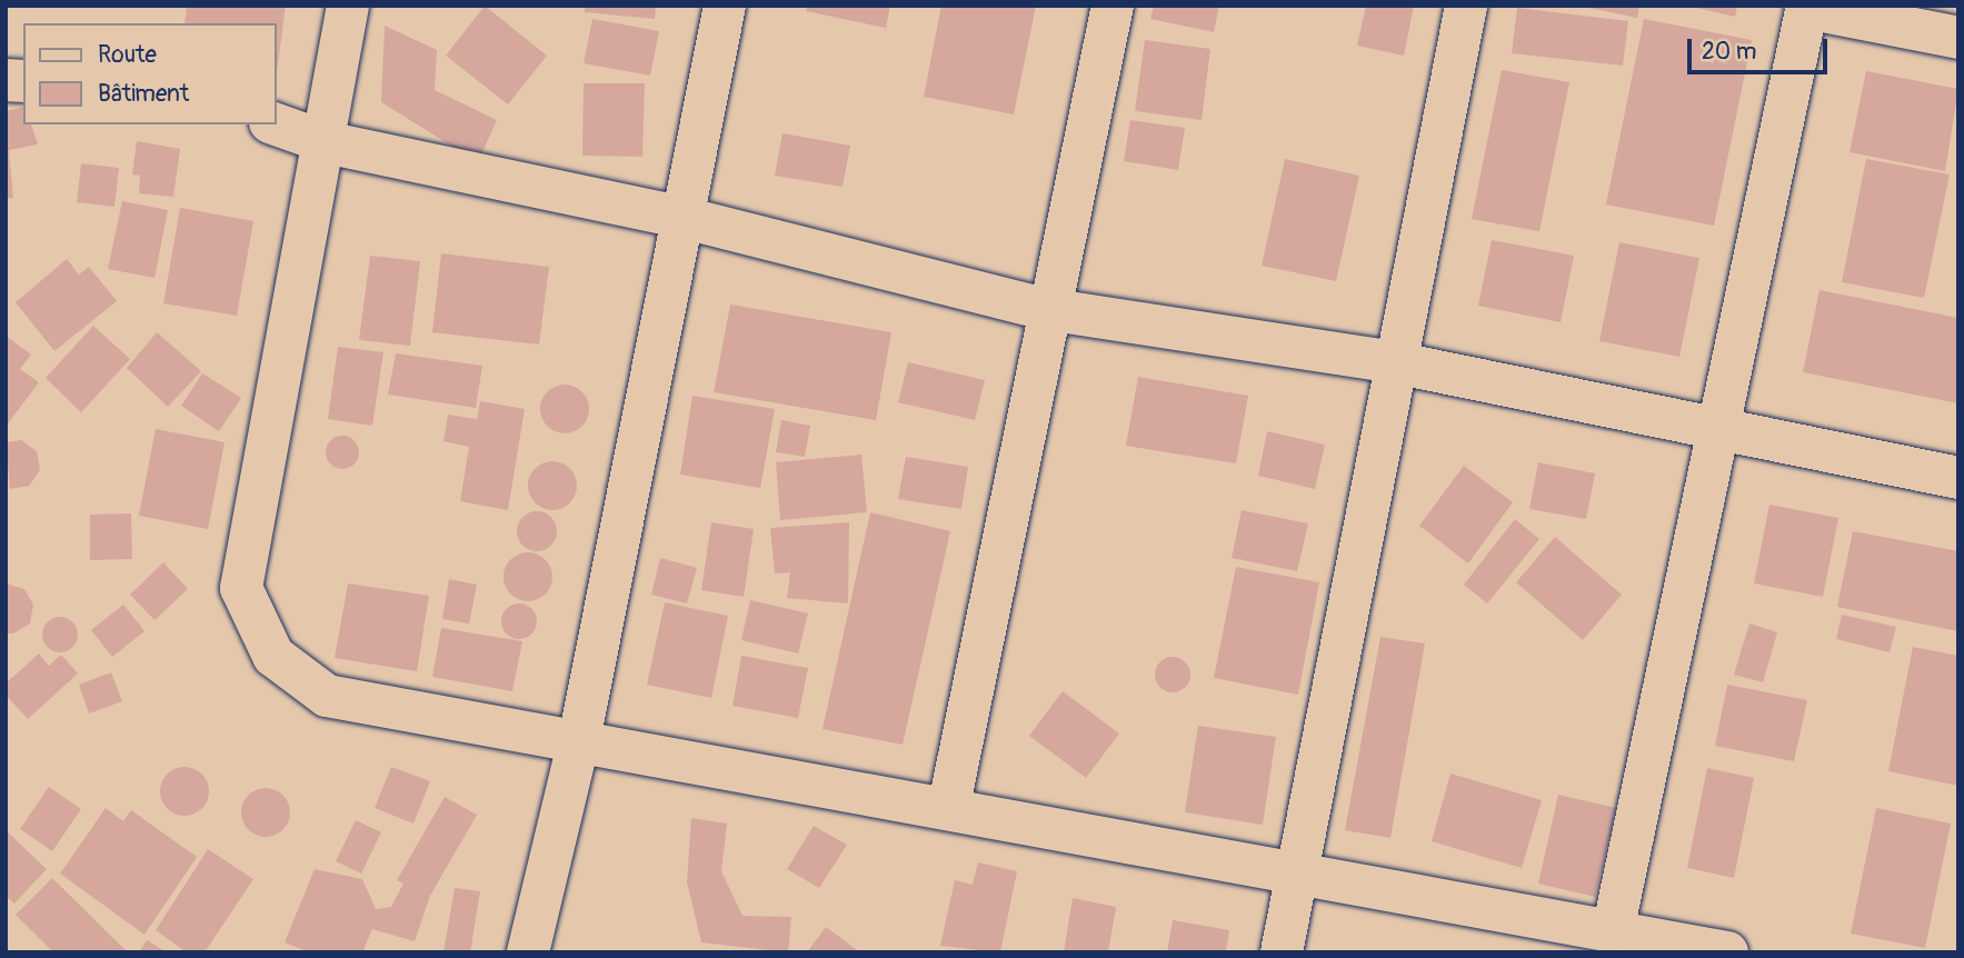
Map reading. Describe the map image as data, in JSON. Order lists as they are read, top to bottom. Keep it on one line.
{"legend":["Route","Bâtiment"],"scale_bar":"20 m"}
